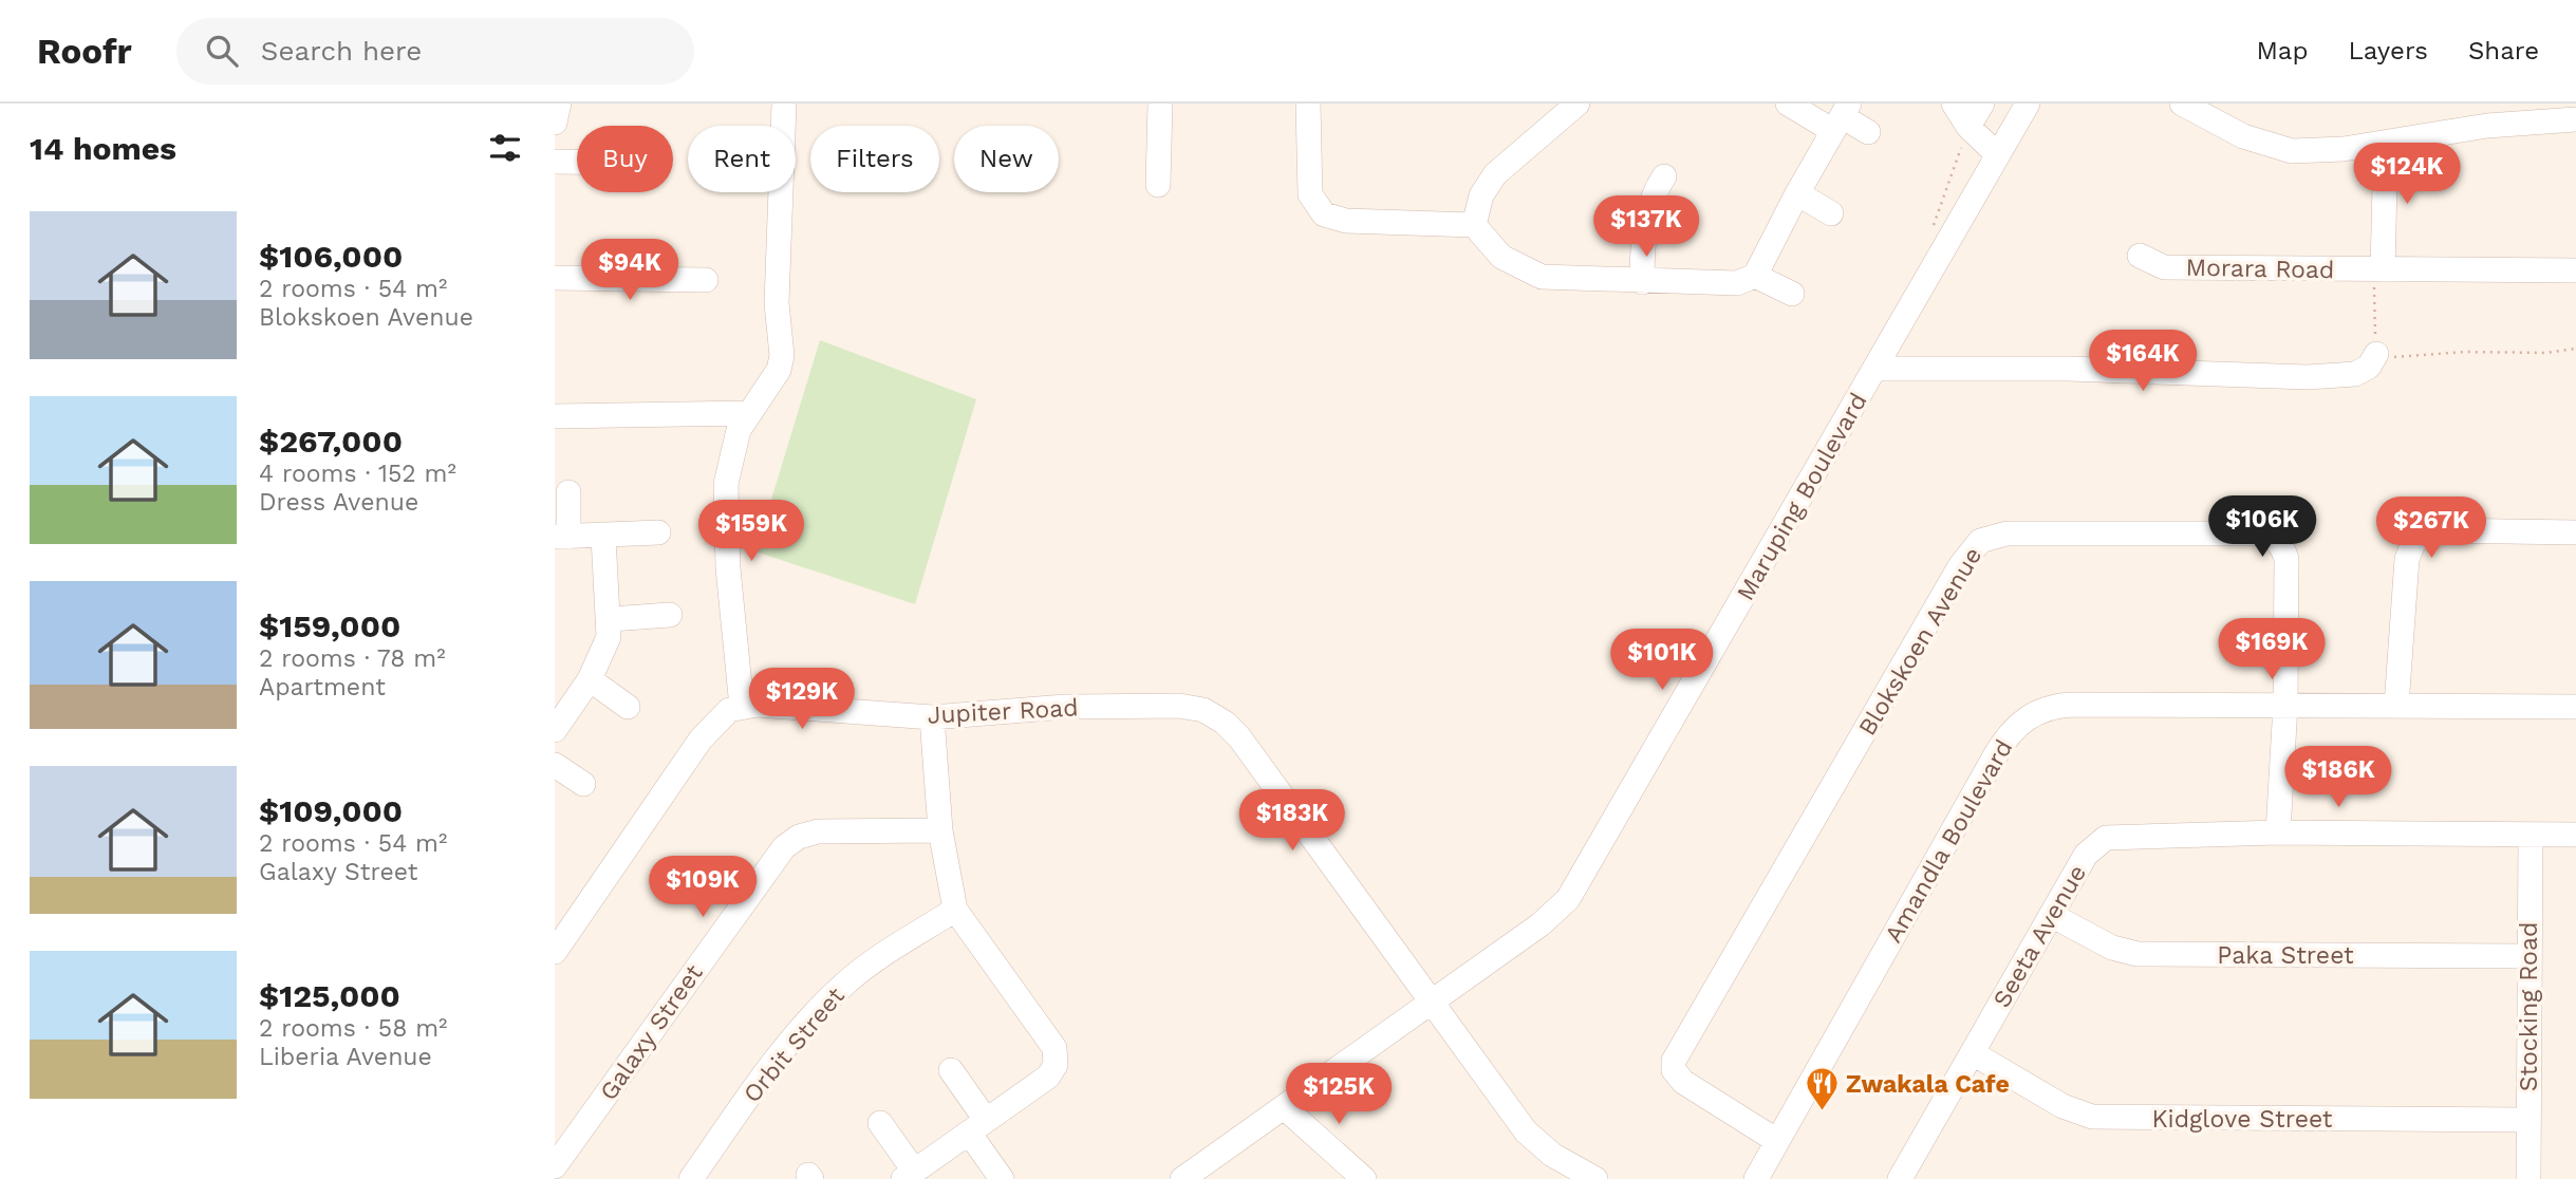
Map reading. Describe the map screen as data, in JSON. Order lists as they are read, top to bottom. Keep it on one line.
{"streets":{"street":["Morara Road","Maruping Boulevard","Blokskoen Avenue","Jupiter Road","Amandla Boulevard","Seeta Avenue","Paka Street","Stocking Road","Galaxy Street","Orbit Street","Kidglove Street"]},"crossings":[["Maruping Boulevard","Jupiter Road"],["Blokskoen Avenue","Amandla Boulevard"],["Blokskoen Avenue","Seeta Avenue"],["Seeta Avenue","Paka Street"],["Seeta Avenue","Stocking Road"],["Seeta Avenue","Kidglove Street"],["Paka Street","Stocking Road"],["Stocking Road","Kidglove Street"]],"places":{"restaurant":["Zwakala Cafe"]},"page":{"header":"Roofr","search":"Search here","nav":["Map","Layers","Share"],"heading":"14 homes","chip":["Buy","Rent","Filters","New"],"price":["$124K","$137K","$94K","$164K","$106K","$267K","$159K","$169K","$101K","$129K","$186K","$183K","$109K","$125K"],"list":[{"name":"$106,000","note":"2 rooms · 54 m² · Blokskoen Avenue"},{"name":"$267,000","note":"4 rooms · 152 m² · Dress Avenue"},{"name":"$159,000","note":"2 rooms · 78 m² · Apartment"},{"name":"$109,000","note":"2 rooms · 54 m² · Galaxy Street"},{"name":"$125,000","note":"2 rooms · 58 m² · Liberia Avenue"}]}}
